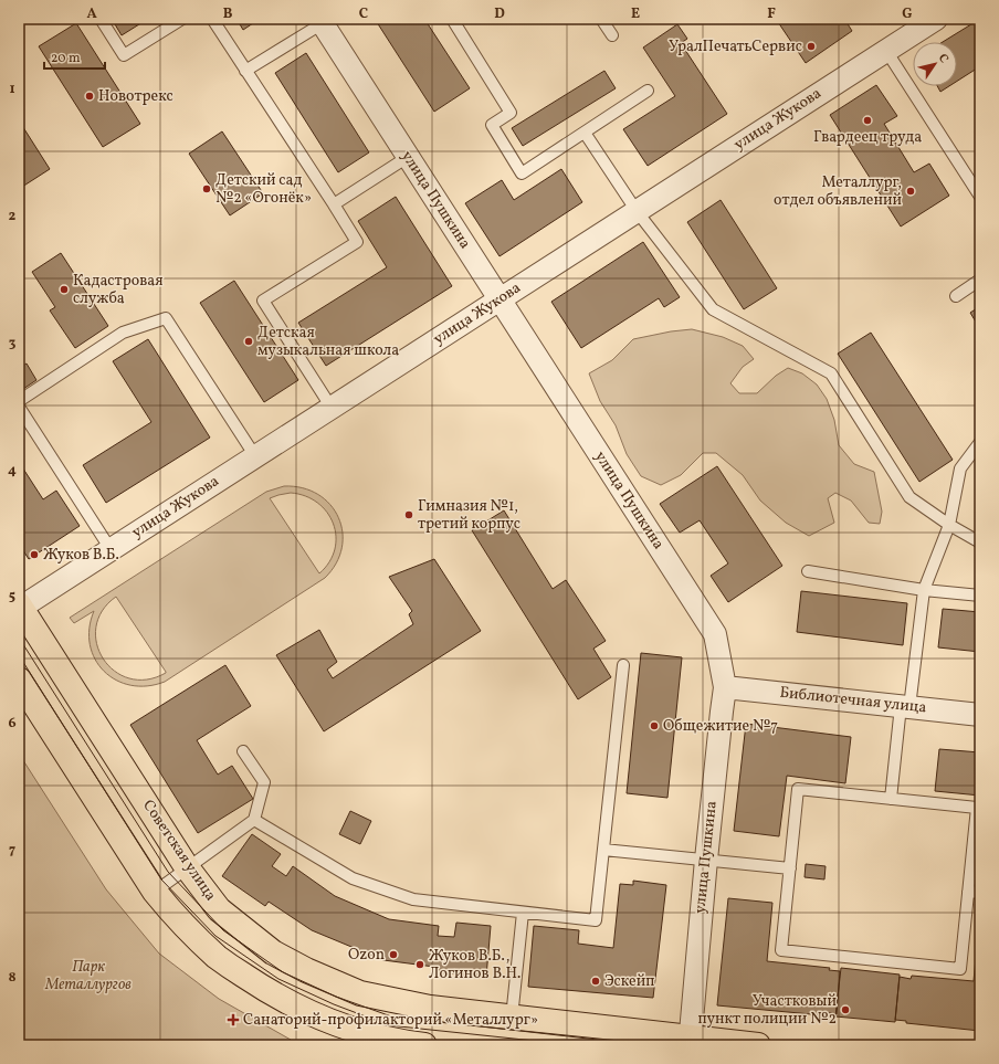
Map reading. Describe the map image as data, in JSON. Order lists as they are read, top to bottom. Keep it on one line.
{"streets":{"main road":["Советская улица"],"street":["улица Жукова","улица Пушкина","Библиотечная улица"]},"crossings":[["улица Жукова","улица Пушкина"],["улица Жукова","Советская улица"],["улица Пушкина","Библиотечная улица"],["улица Пушкина","Советская улица"]],"parks":["Парк Металлургов"],"places":{"other":["УралПечатьСервис","Новотрекс","Гвардеец труда","Детский сад №2 «Огонёк»","Металлург, отдел объявлений","Кадастровая служба","Детская музыкальная школа","Гимназия №1, третий корпус","Жуков В.Б.","Общежитие №7","Ozon","Жуков В.Б., Логинов В.Н.","Эскейп","Участковый пункт полиции №2"],"health":["Санаторий-профилакторий «Металлург»"]},"scale_bar":"20 m","north":"top right","grid":{"columns":["A","B","C","D","E","F","G"],"rows":["1","2","3","4","5","6","7","8"]}}
